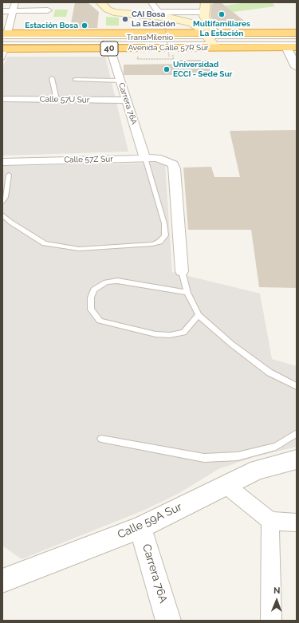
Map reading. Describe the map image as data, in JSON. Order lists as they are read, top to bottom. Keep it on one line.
{"streets":{"highway":["Avenida Calle 57R Sur","40"],"street":["Calle 57U Sur","Carrera 76A","Calle 57Z Sur","Calle 59A Sur"],"lane":["TransMilenio"]},"crossings":[["TransMilenio","Avenida Calle 57R Sur"],["Avenida Calle 57R Sur","Carrera 76A"],["Calle 57U Sur","Carrera 76A"],["Carrera 76A","Calle 57Z Sur"],["Carrera 76A","Calle 59A Sur"]],"places":["Multifamiliares La Estación","CAI Bosa La Estación","Estación Bosa","Universidad ECCI - Sede Sur"],"north":"top"}
